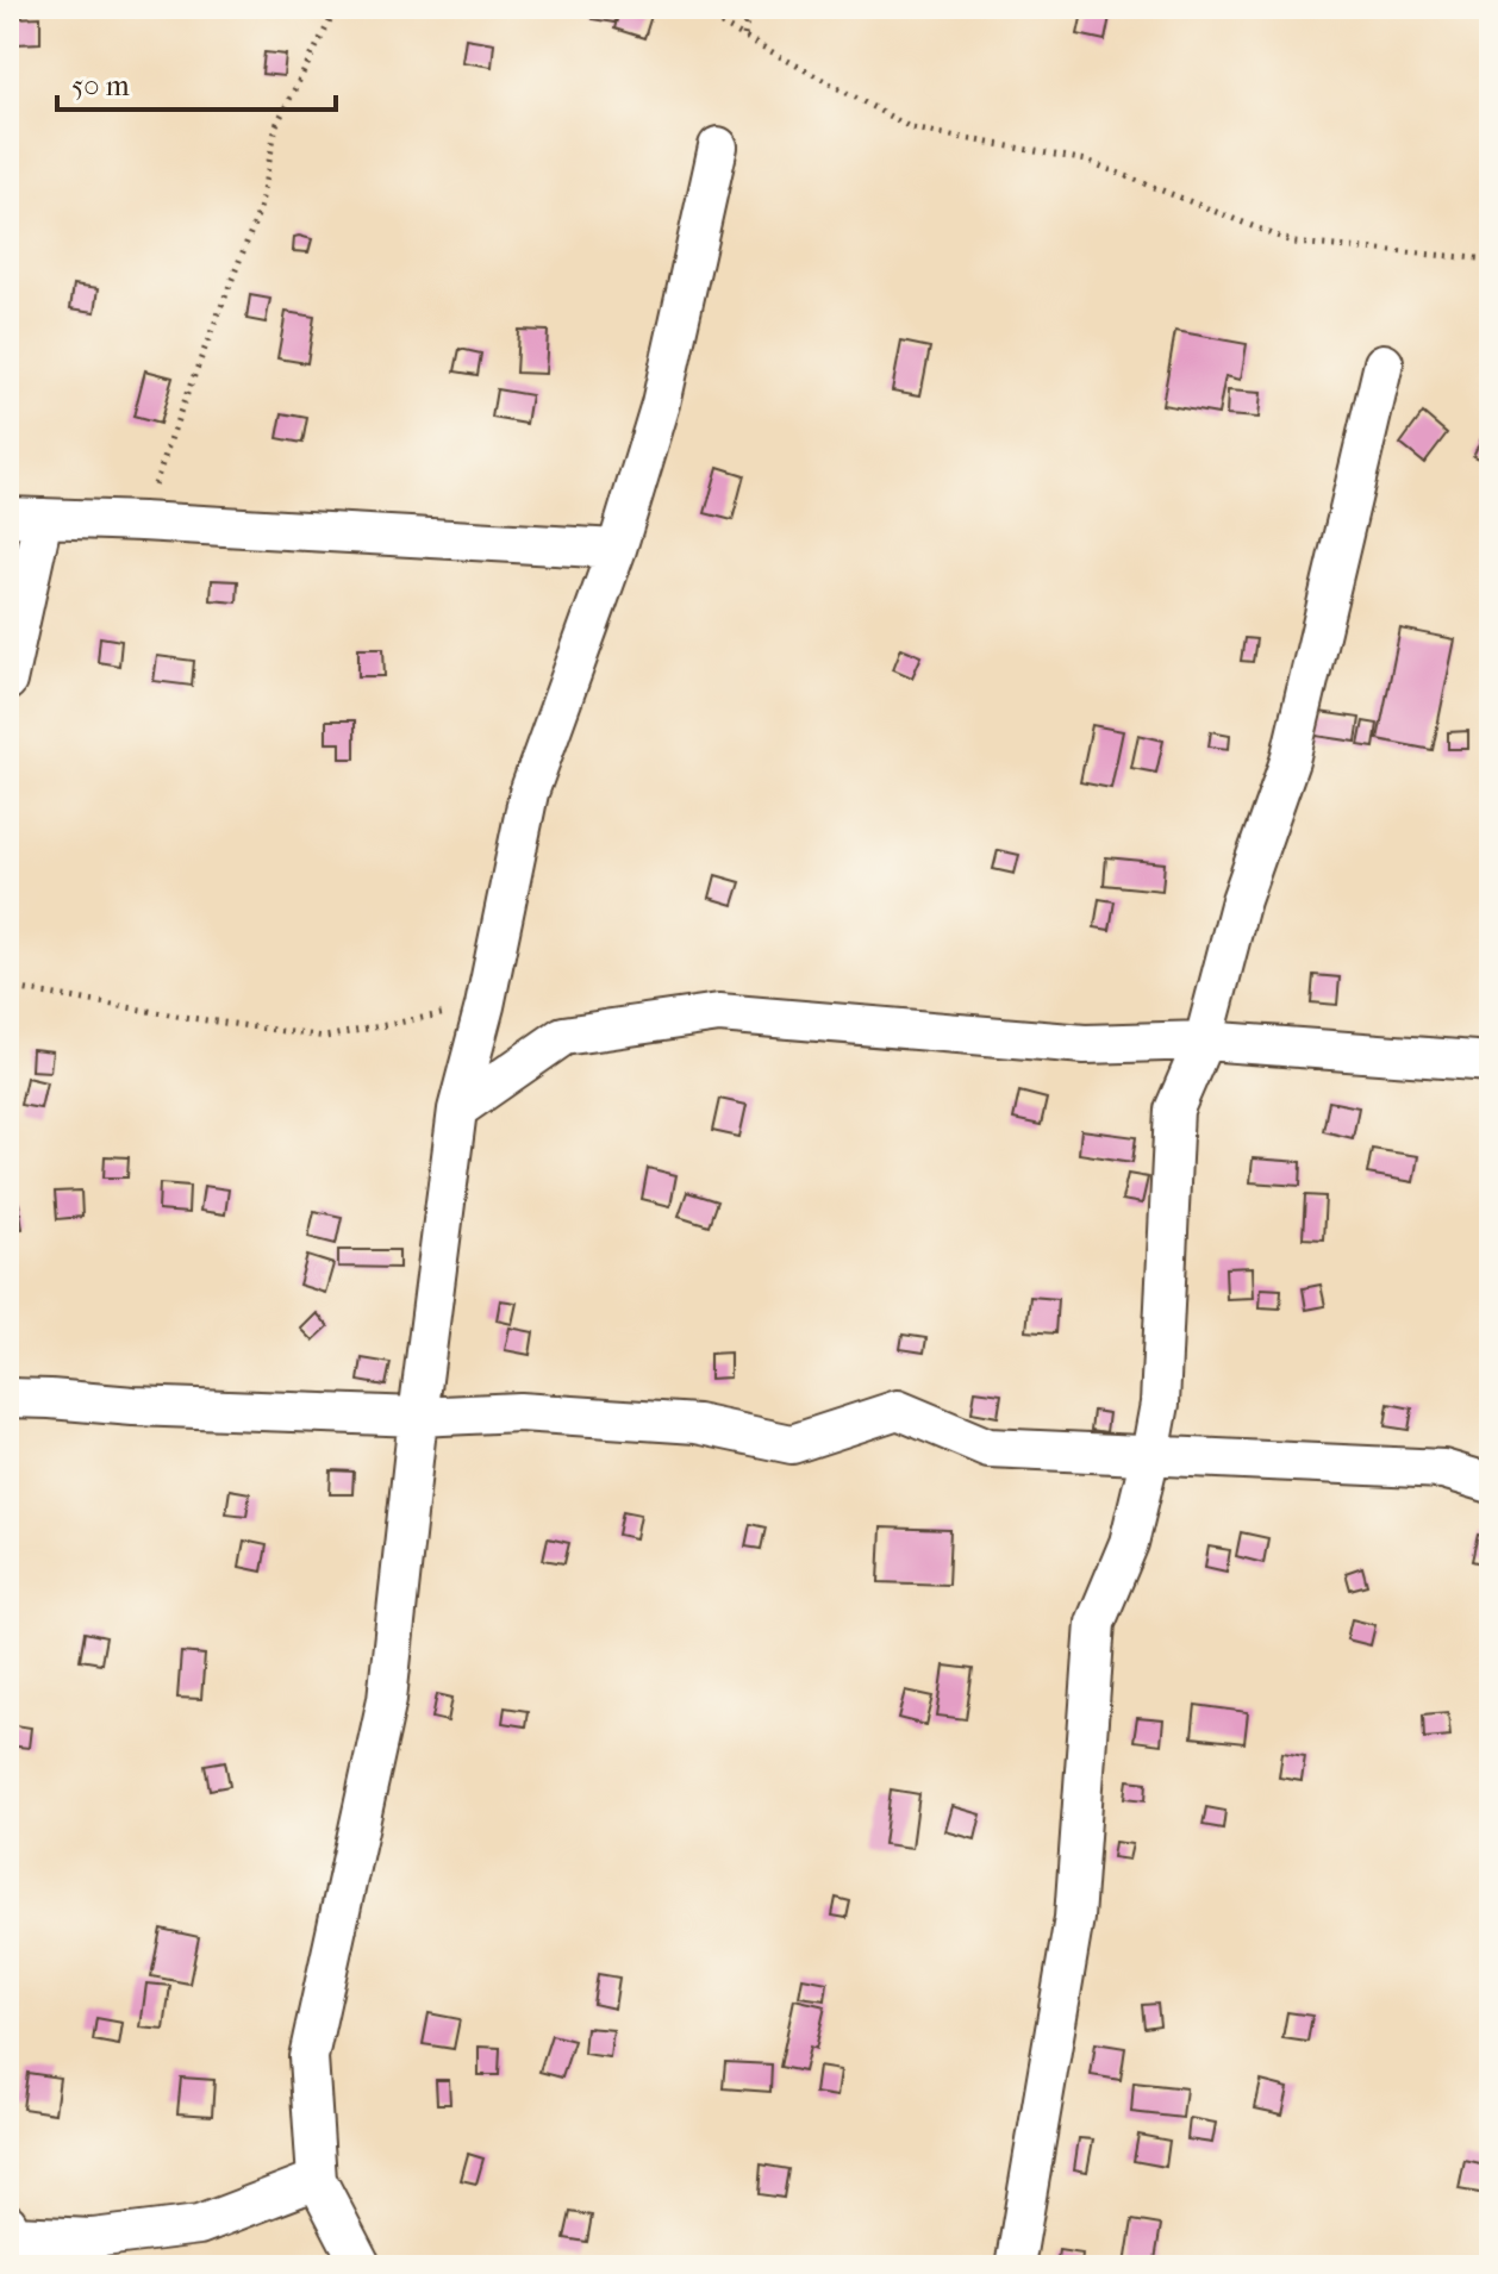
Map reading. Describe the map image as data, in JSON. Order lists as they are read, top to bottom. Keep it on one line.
{"scale_bar":"50 m"}
